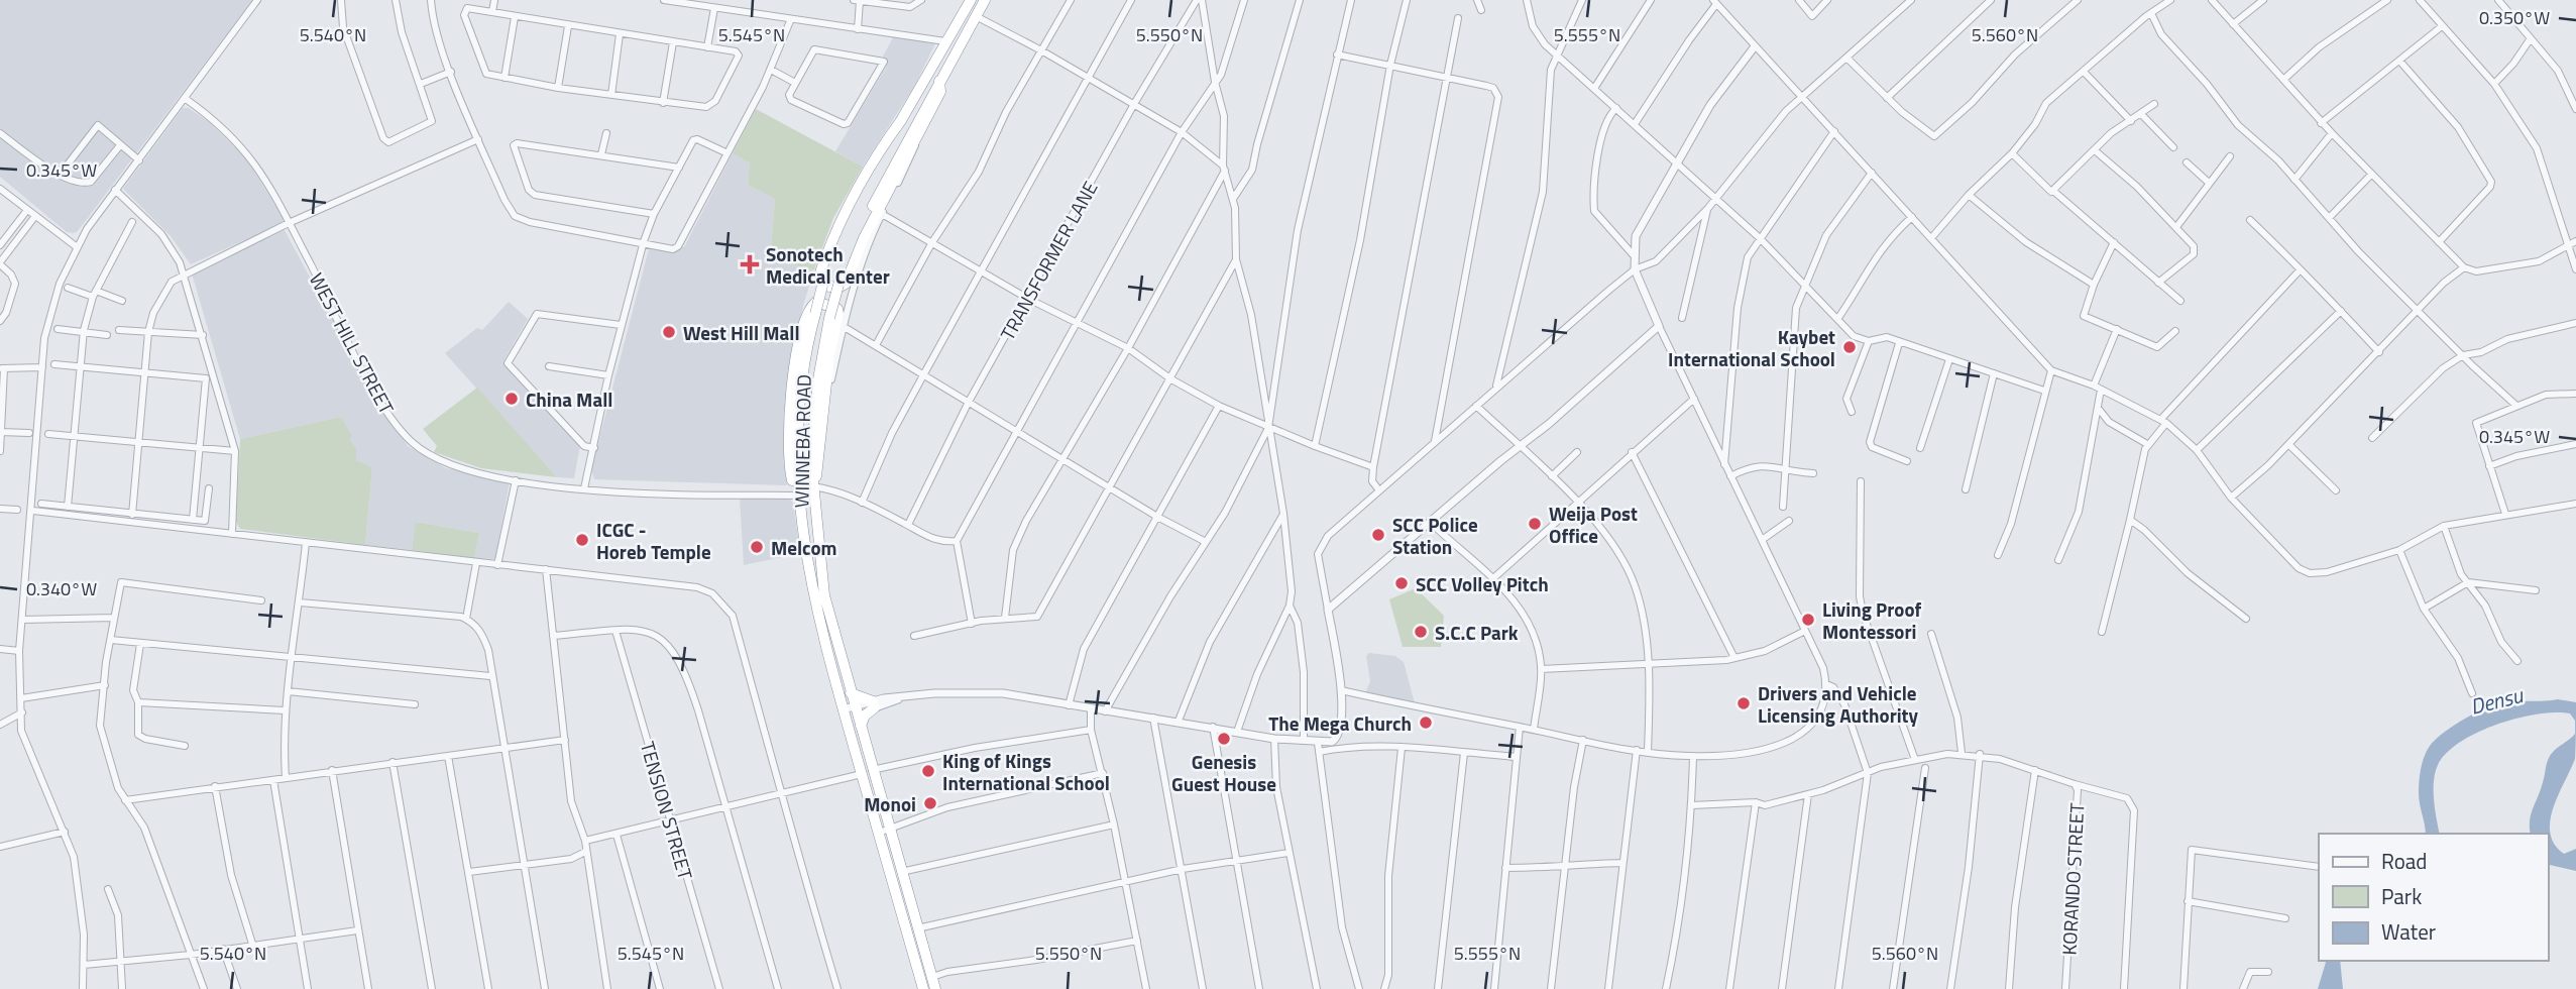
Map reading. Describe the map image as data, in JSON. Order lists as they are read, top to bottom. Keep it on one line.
{"streets":{"highway":["WINNEBA ROAD"],"street":["TRANSFORMER LANE","WEST HILL STREET","TENSION STREET","KORANDO STREET"]},"crossings":[["WEST HILL STREET","WINNEBA ROAD"]],"water":["Densu"],"places":{"health":["Sonotech Medical Center"],"other":["West Hill Mall","Kaybet International School","China Mall","Weija Post Office","SCC Police Station","ICGC - Horeb Temple","Melcom","SCC Volley Pitch","Living Proof Montessori","S.C.C Park","Drivers and Vehicle Licensing Authority","The Mega Church","Genesis Guest House","King of Kings International School","Monoi"]},"legend":["Road","Park","Water"],"coordinates":["0.350°W","5.540°N","5.545°N","5.550°N","5.555°N","5.560°N","0.345°W","0.340°W"]}
